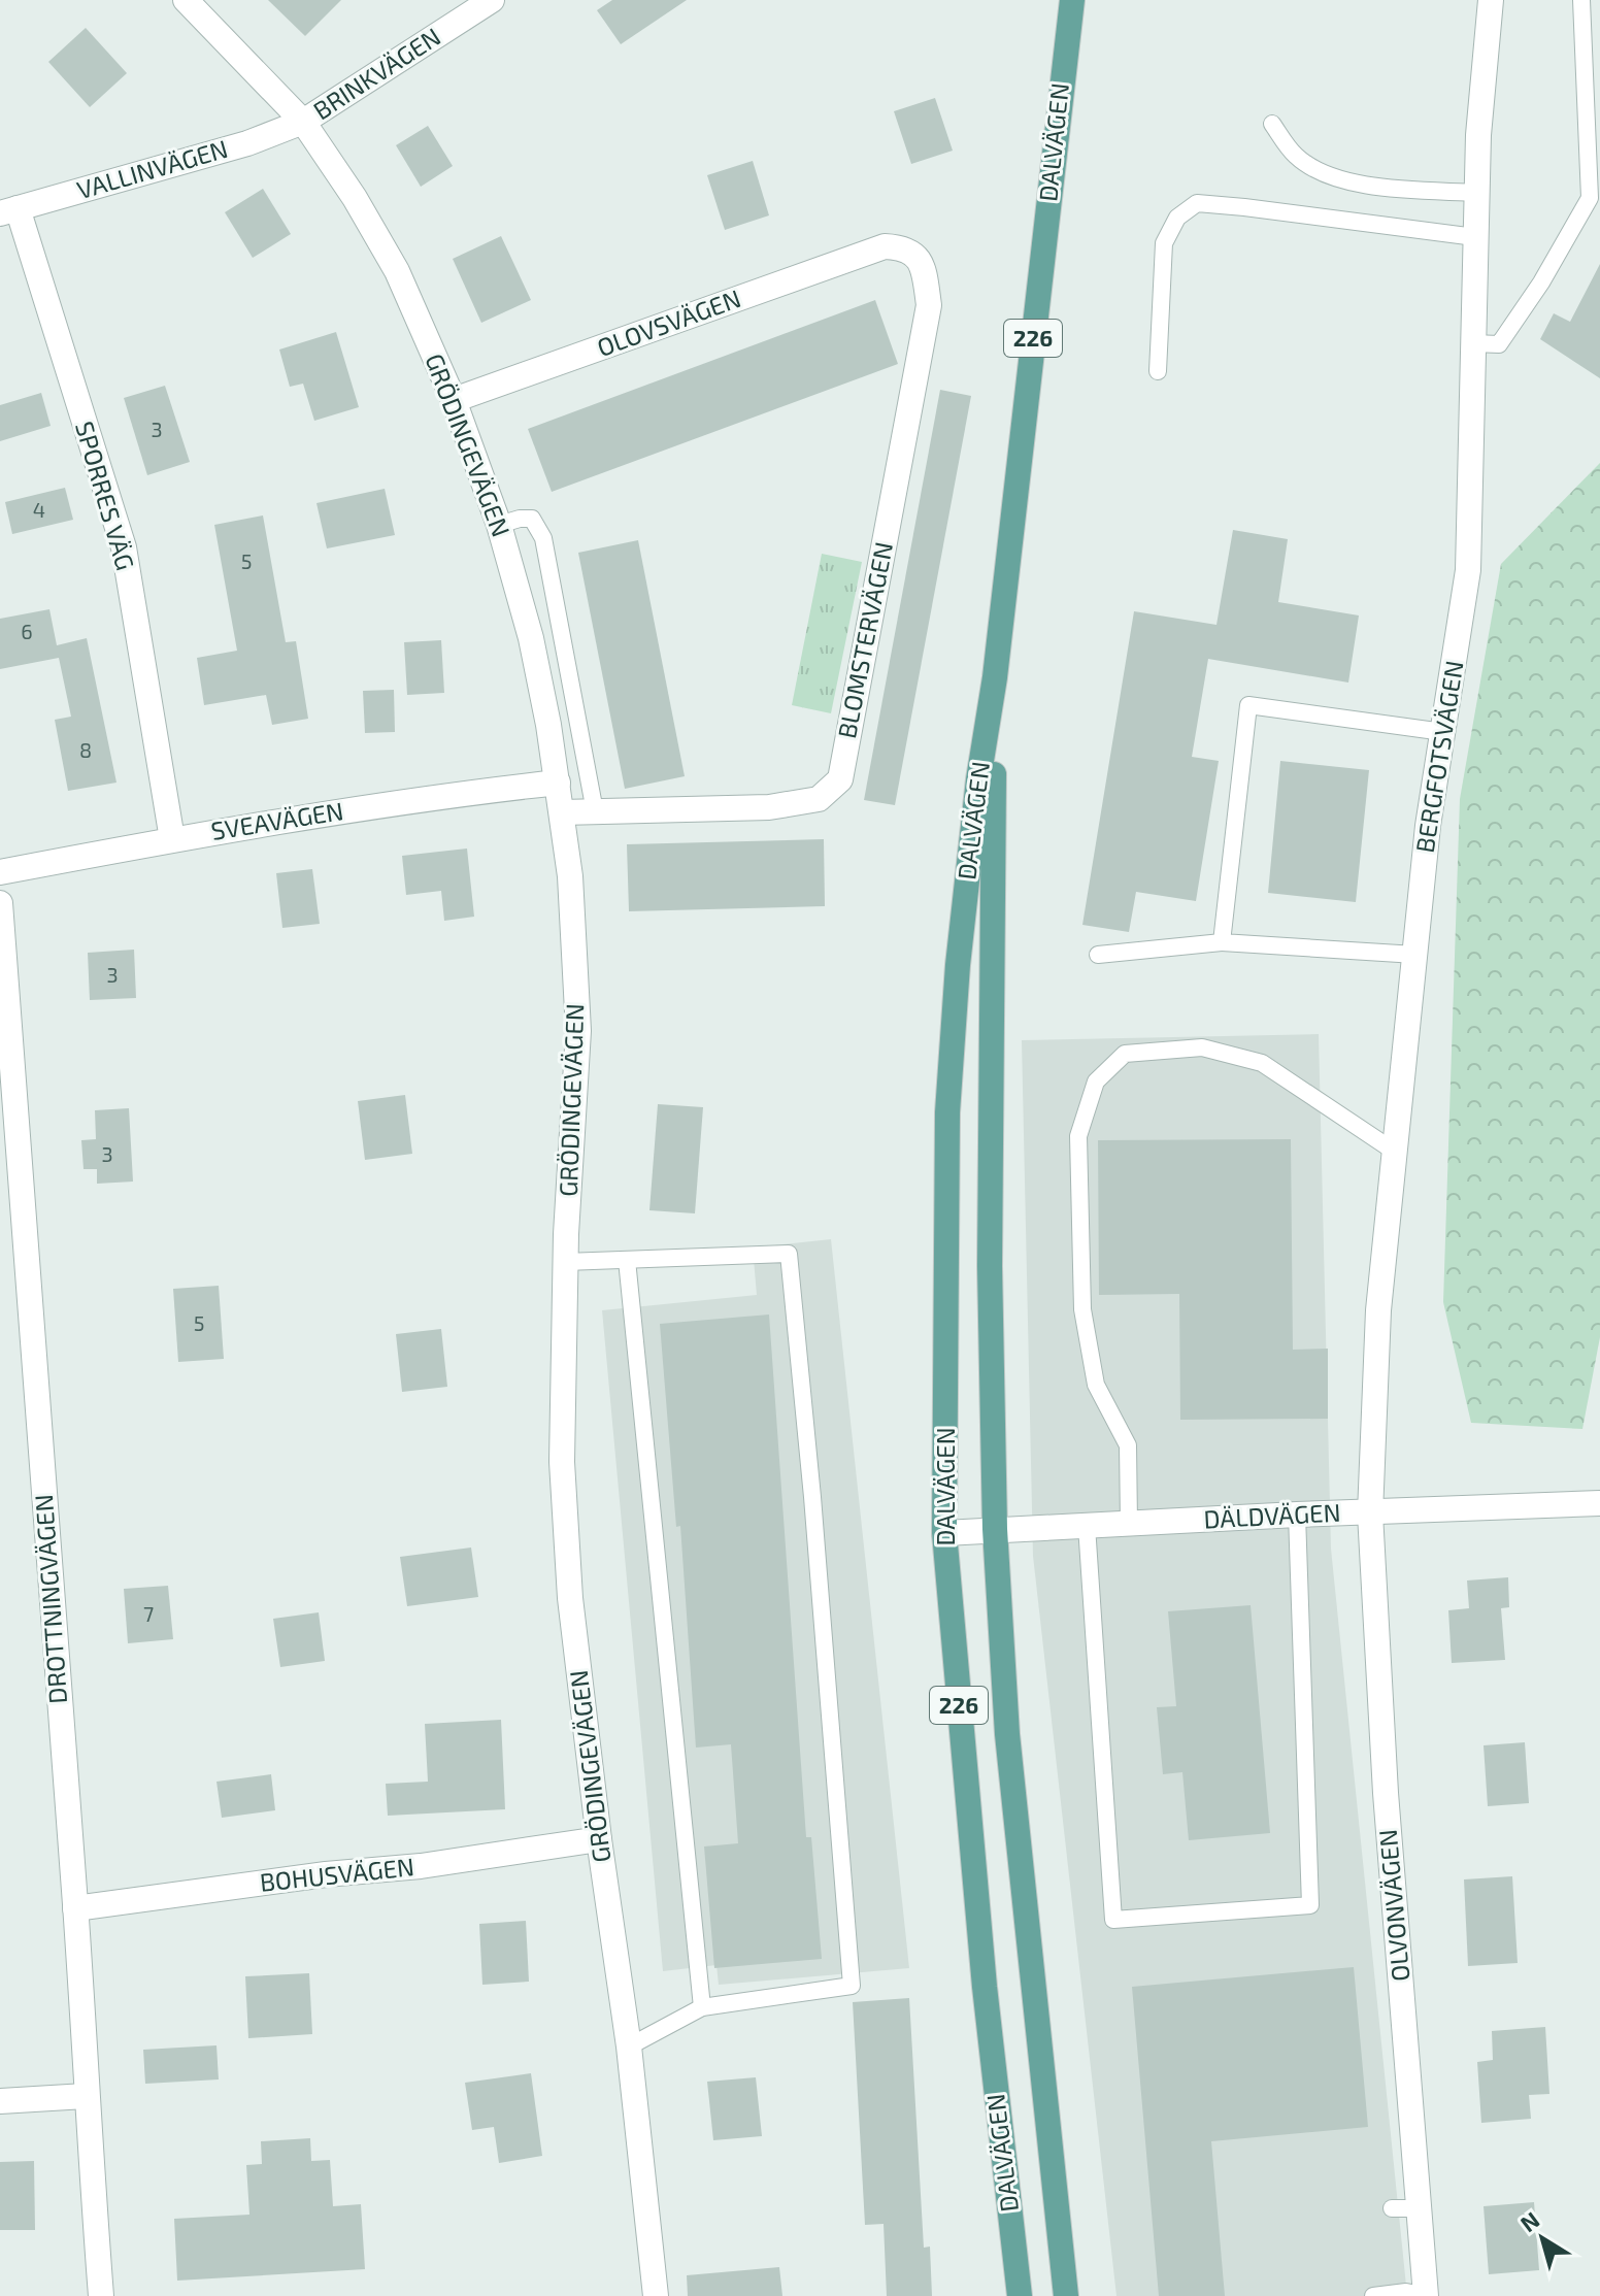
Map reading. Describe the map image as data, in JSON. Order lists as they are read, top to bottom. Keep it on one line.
{"streets":{"main road":["DALVÄGEN","226"],"street":["BRINKVÄGEN","VALLINVÄGEN","OLOVSVÄGEN","GRÖDINGEVÄGEN","SPORRES VÄG","BLOMSTERVÄGEN","BERGFOTSVÄGEN","SVEAVÄGEN","DÄLDVÄGEN","DROTTNINGVÄGEN","BOHUSVÄGEN","OLVONVÄGEN"]},"crossings":[["BRINKVÄGEN","VALLINVÄGEN"],["BRINKVÄGEN","GRÖDINGEVÄGEN"],["DALVÄGEN","DÄLDVÄGEN"],["VALLINVÄGEN","GRÖDINGEVÄGEN"],["VALLINVÄGEN","SPORRES VÄG"],["OLOVSVÄGEN","GRÖDINGEVÄGEN"],["OLOVSVÄGEN","BLOMSTERVÄGEN"],["GRÖDINGEVÄGEN","BLOMSTERVÄGEN"],["GRÖDINGEVÄGEN","SVEAVÄGEN"],["GRÖDINGEVÄGEN","BOHUSVÄGEN"],["SPORRES VÄG","SVEAVÄGEN"],["BERGFOTSVÄGEN","DÄLDVÄGEN"],["BERGFOTSVÄGEN","OLVONVÄGEN"],["DÄLDVÄGEN","OLVONVÄGEN"],["DROTTNINGVÄGEN","BOHUSVÄGEN"]],"house_numbers":["3","4","5","6","8","3","3","5","7"],"north":"top left"}
